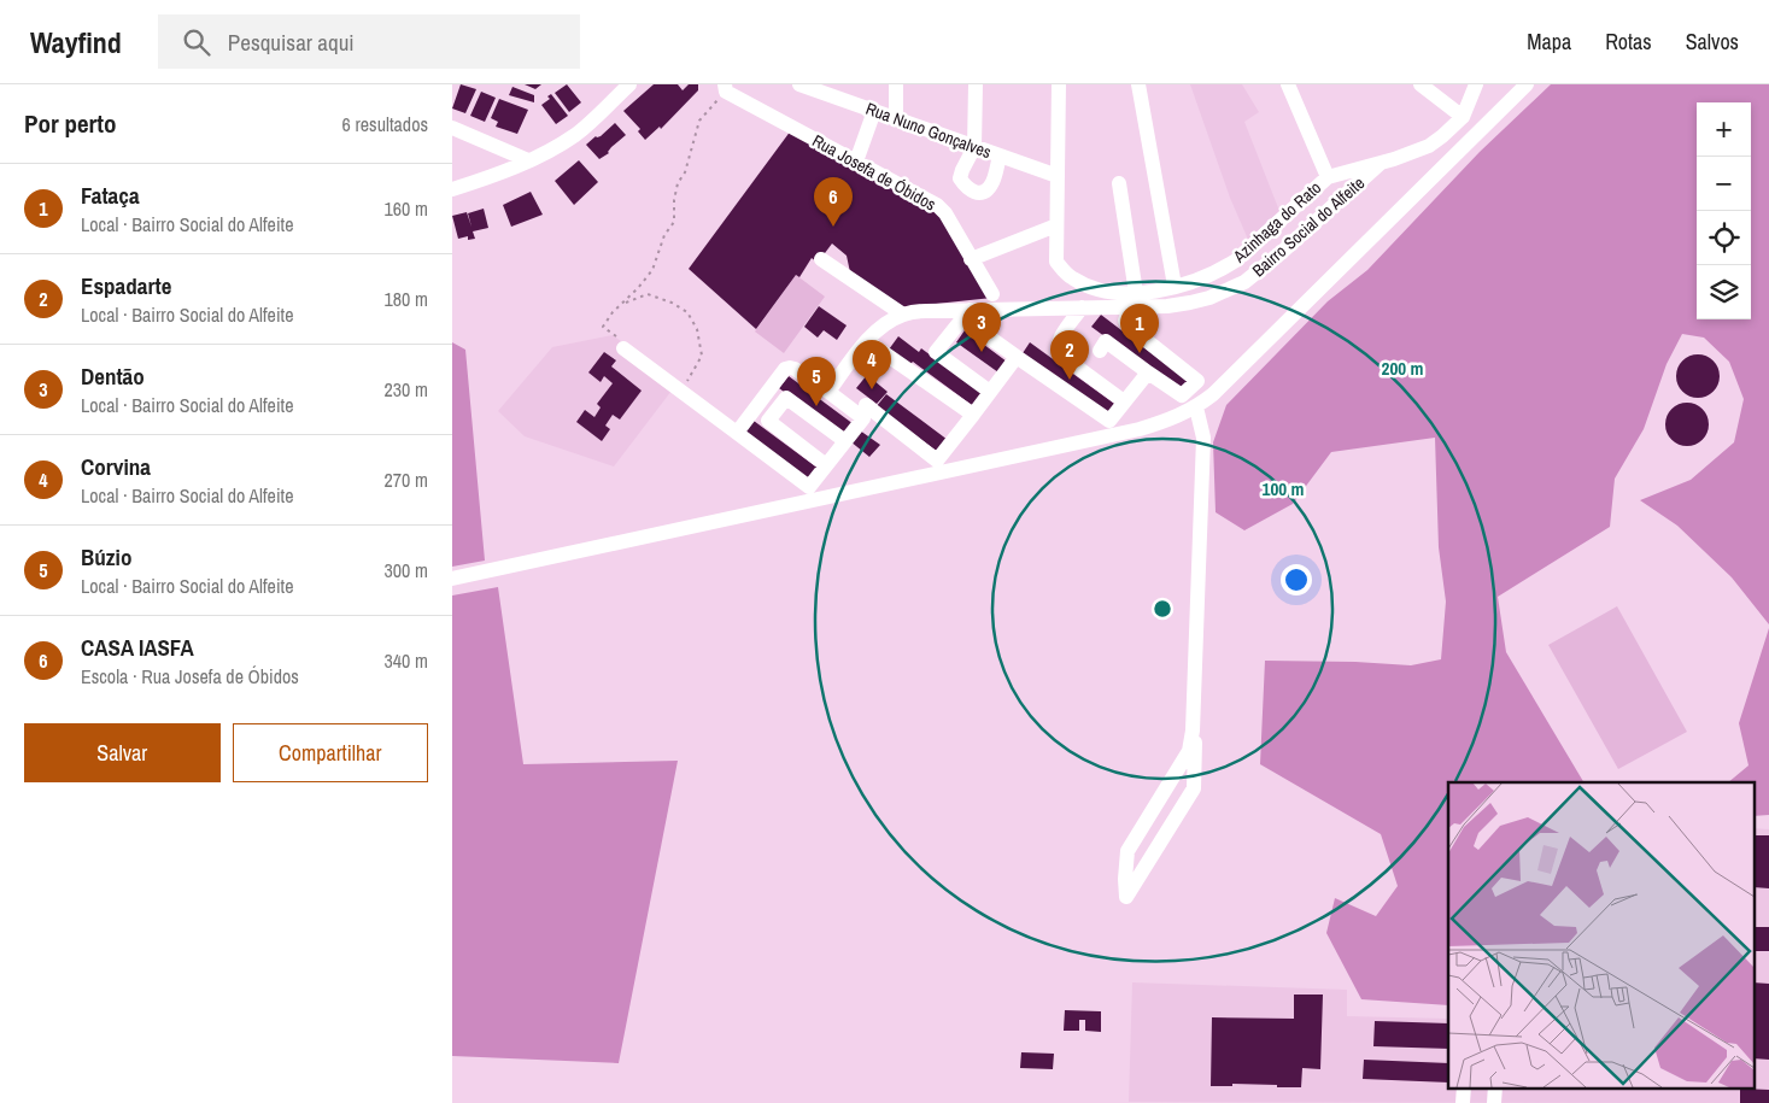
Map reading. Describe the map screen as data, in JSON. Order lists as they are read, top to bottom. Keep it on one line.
{"streets":{"street":["Rua Nuno Gonçalves","Rua Josefa de Óbidos","Azinhaga do Rato","Bairro Social do Alfeite"]},"crossings":[["Rua Nuno Gonçalves","Azinhaga do Rato"],["Azinhaga do Rato","Bairro Social do Alfeite"]],"page":{"header":"Wayfind","search":"Pesquisar aqui","nav":["Mapa","Rotas","Salvos"],"heading":["Por perto","6 resultados"],"map_buttons":["+","−"],"list":[{"mark":"1","name":"Fataça","note":"Local · Bairro Social do Alfeite","value":"160 m"},{"mark":"2","name":"Espadarte","note":"Local · Bairro Social do Alfeite","value":"180 m"},{"mark":"3","name":"Dentão","note":"Local · Bairro Social do Alfeite","value":"230 m"},{"mark":"4","name":"Corvina","note":"Local · Bairro Social do Alfeite","value":"270 m"},{"mark":"5","name":"Búzio","note":"Local · Bairro Social do Alfeite","value":"300 m"},{"mark":"6","name":"CASA IASFA","note":"Escola · Rua Josefa de Óbidos","value":"340 m"}],"pins":["6","3","1","2","4","5"],"buttons":["Salvar","Compartilhar"]},"rings":["200 m","100 m"]}
